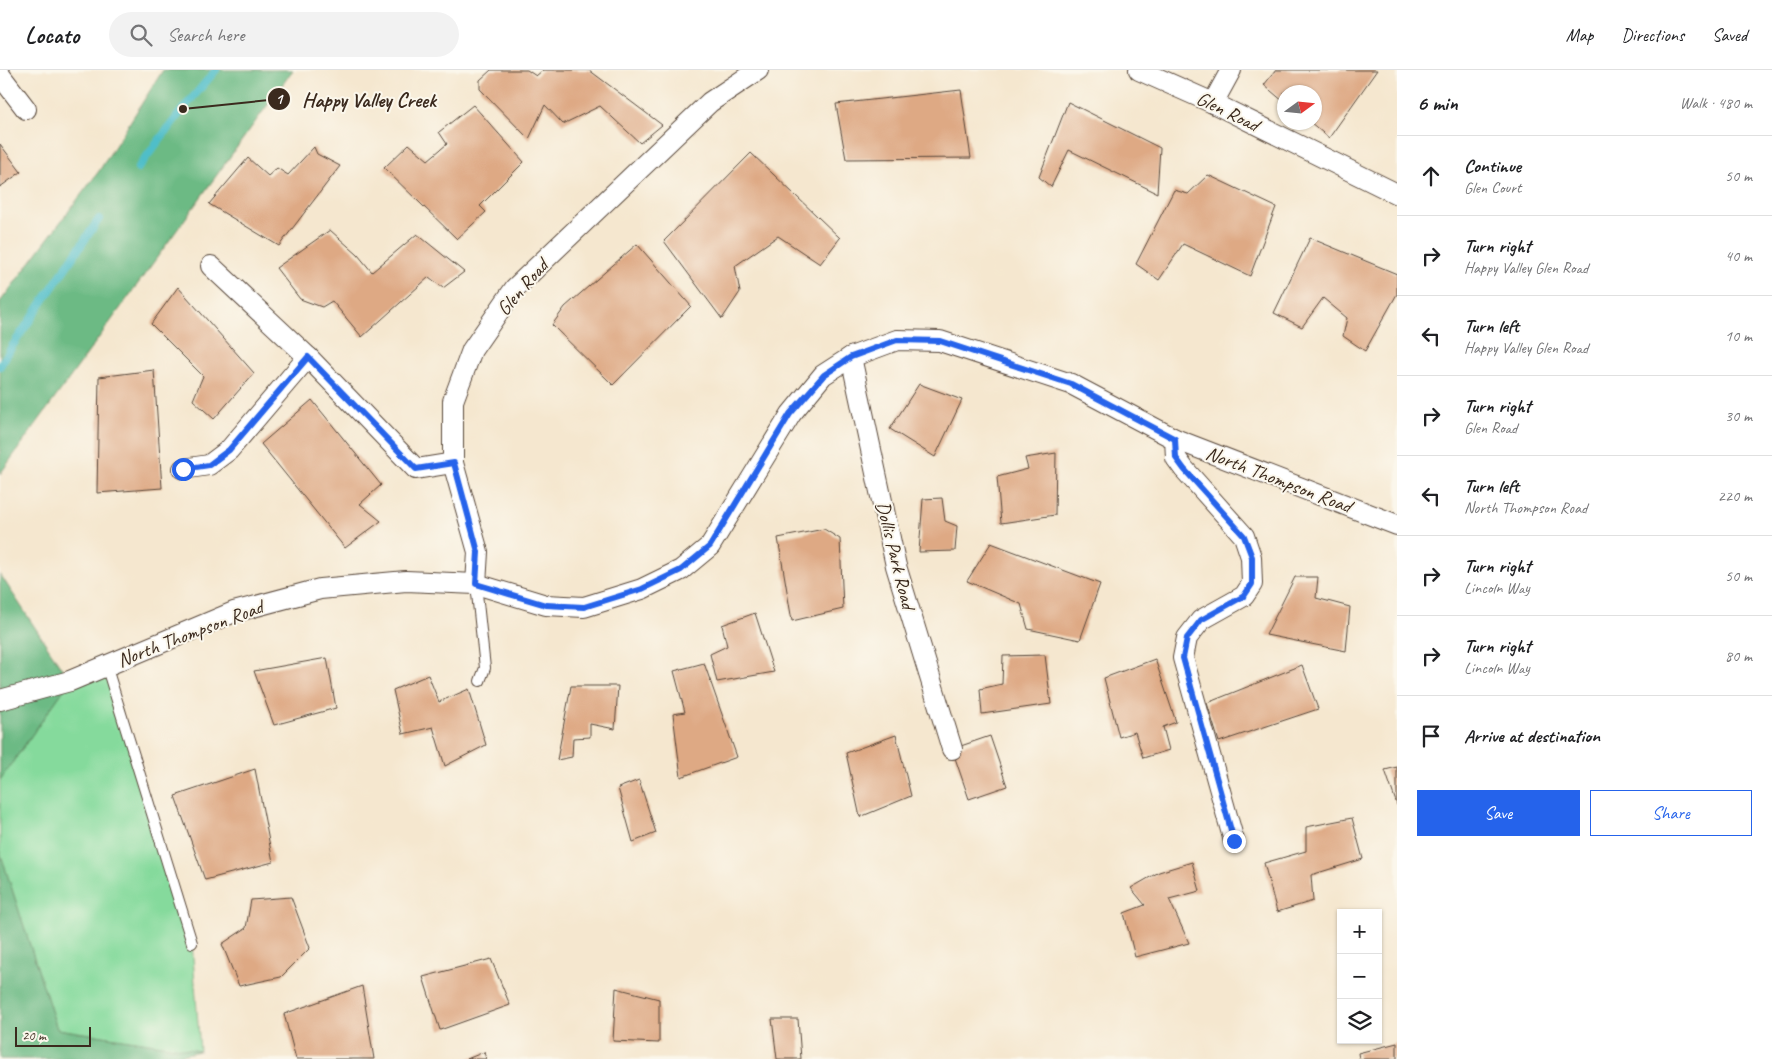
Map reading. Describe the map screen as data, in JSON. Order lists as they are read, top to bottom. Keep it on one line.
{"streets":{"street":["Glen Road","North Thompson Road","Dollis Park Road"]},"crossings":[["Glen Road","North Thompson Road"],["North Thompson Road","Dollis Park Road"]],"places":["Happy Valley Creek"],"scale_bar":"20 m","north":"right","page":{"header":"Locato","search":"Search here","nav":["Map","Directions","Saved"],"heading":["6 min","Walk · 480 m"],"list":[["Continue","Glen Court","50 m"],["Turn right","Happy Valley Glen Road","40 m"],["Turn left","Happy Valley Glen Road","10 m"],["Turn right","Glen Road","30 m"],["Turn left","North Thompson Road","220 m"],["Turn right","Lincoln Way","50 m"],["Turn right","Lincoln Way","80 m"],"Arrive at destination"],"buttons":["Save","Share"],"map_buttons":["+","−"],"scale":"20 m"}}
